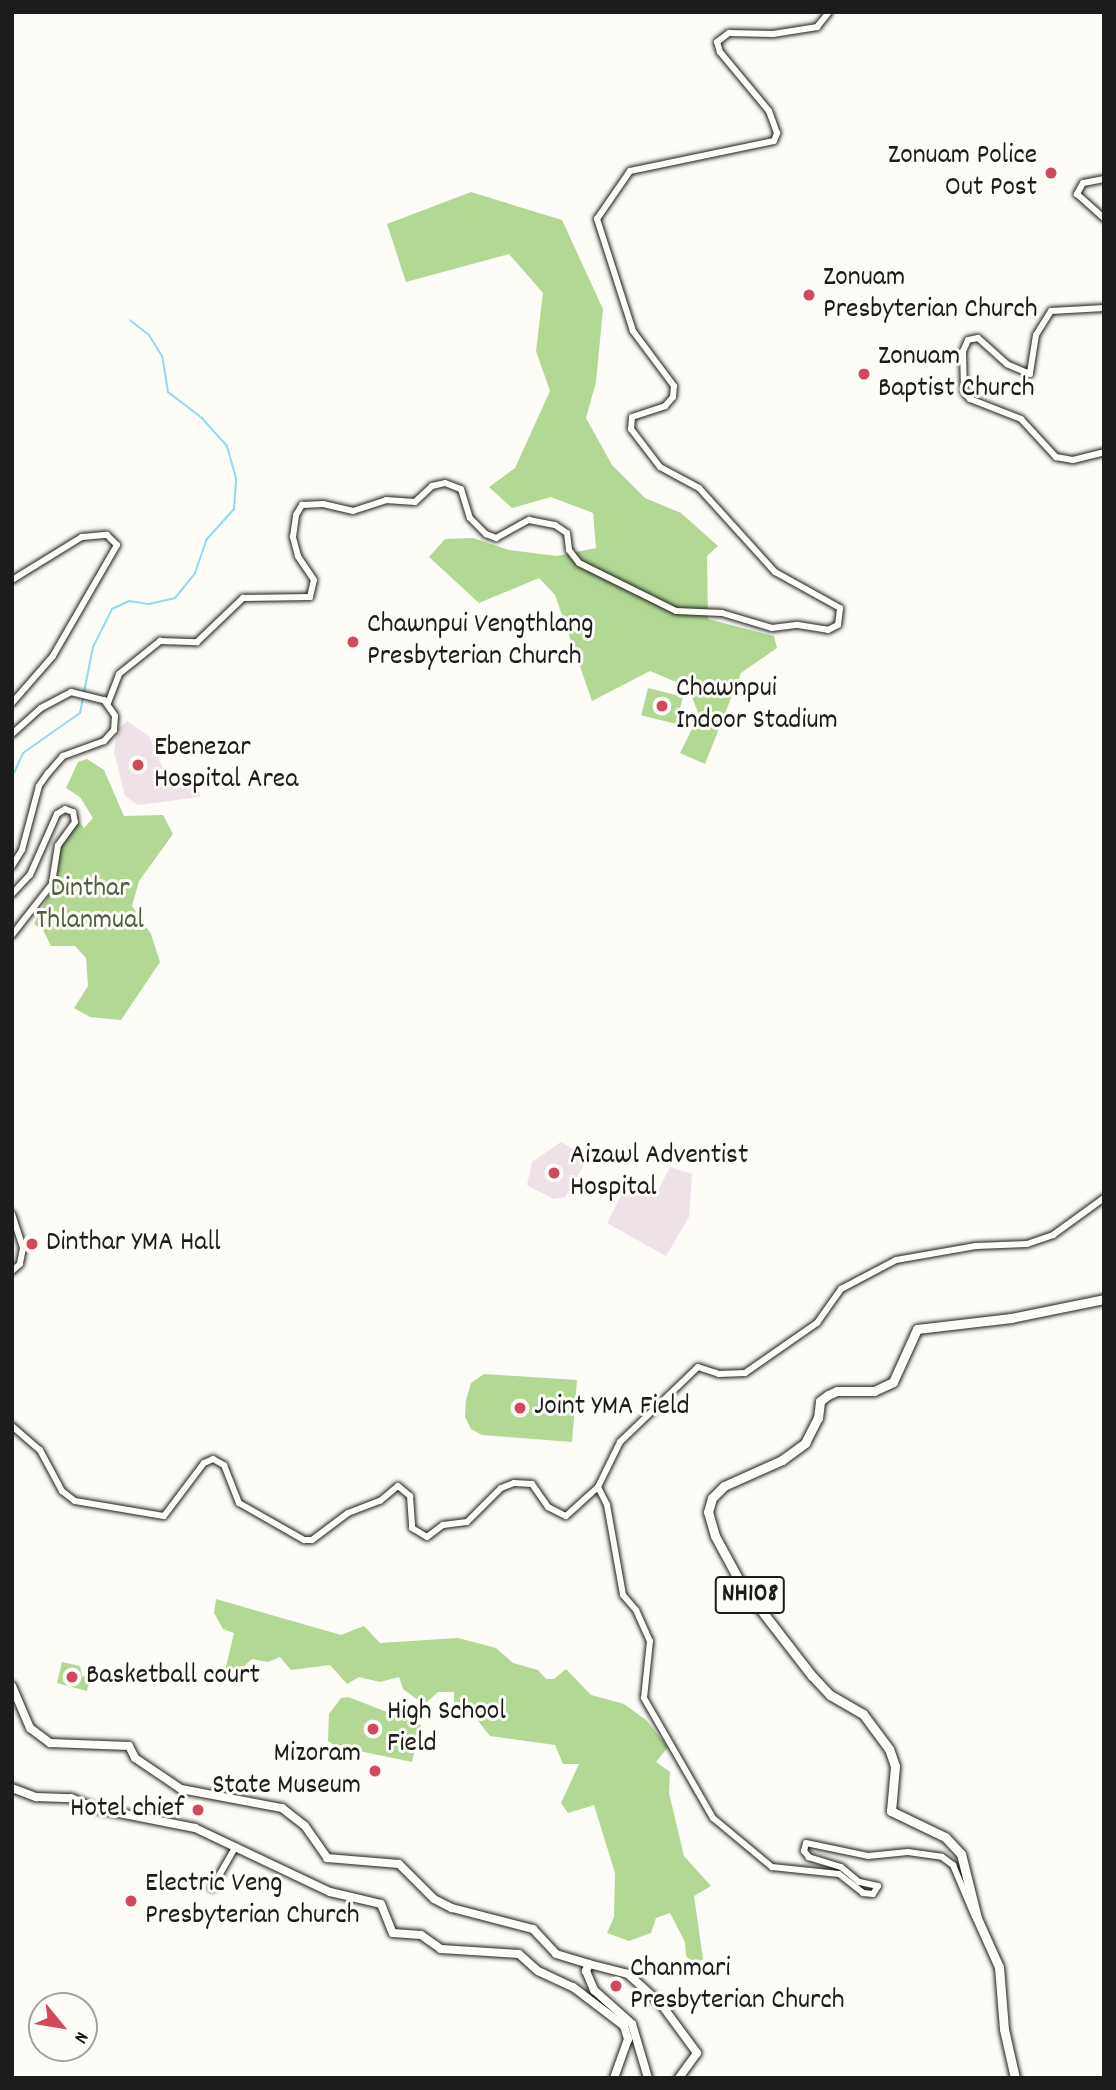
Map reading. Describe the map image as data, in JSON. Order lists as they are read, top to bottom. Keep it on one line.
{"streets":{"highway":["NH108"]},"parks":["Dinthar Thlanmual"],"places":["Zonuam Police Out Post","Zonuam Presbyterian Church","Zonuam Baptist Church","Chawnpui Vengthlang Presbyterian Church","Chawnpui Indoor Stadium","Ebenezar Hospital Area","Aizawl Adventist Hospital","Dinthar YMA Hall","Joint YMA Field","Basketball court","High School Field","Mizoram State Museum","Hotel chief","Electric Veng Presbyterian Church","Chanmari Presbyterian Church"],"north":"bottom right"}
